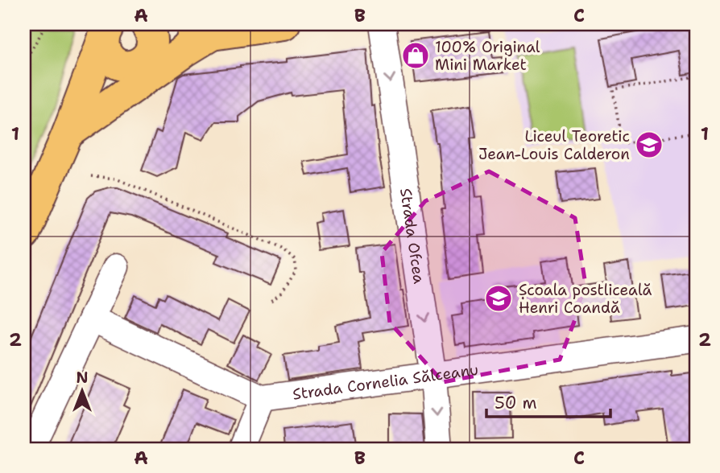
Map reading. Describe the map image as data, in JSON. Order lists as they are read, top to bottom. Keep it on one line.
{"streets":{"street":["Strada Ofcea","Strada Cornelia Sălceanu"]},"crossings":[["Strada Ofcea","Strada Cornelia Sălceanu"]],"one_way":["Strada Ofcea"],"places":{"shop":["100% Original Mini Market"],"school or university":["Liceul Teoretic Jean-Louis Calderon","Școala postliceală Henri Coandă"]},"scale_bar":"50 m","north":"top","grid":{"columns":["A","B","C"],"rows":["1","2"]}}
